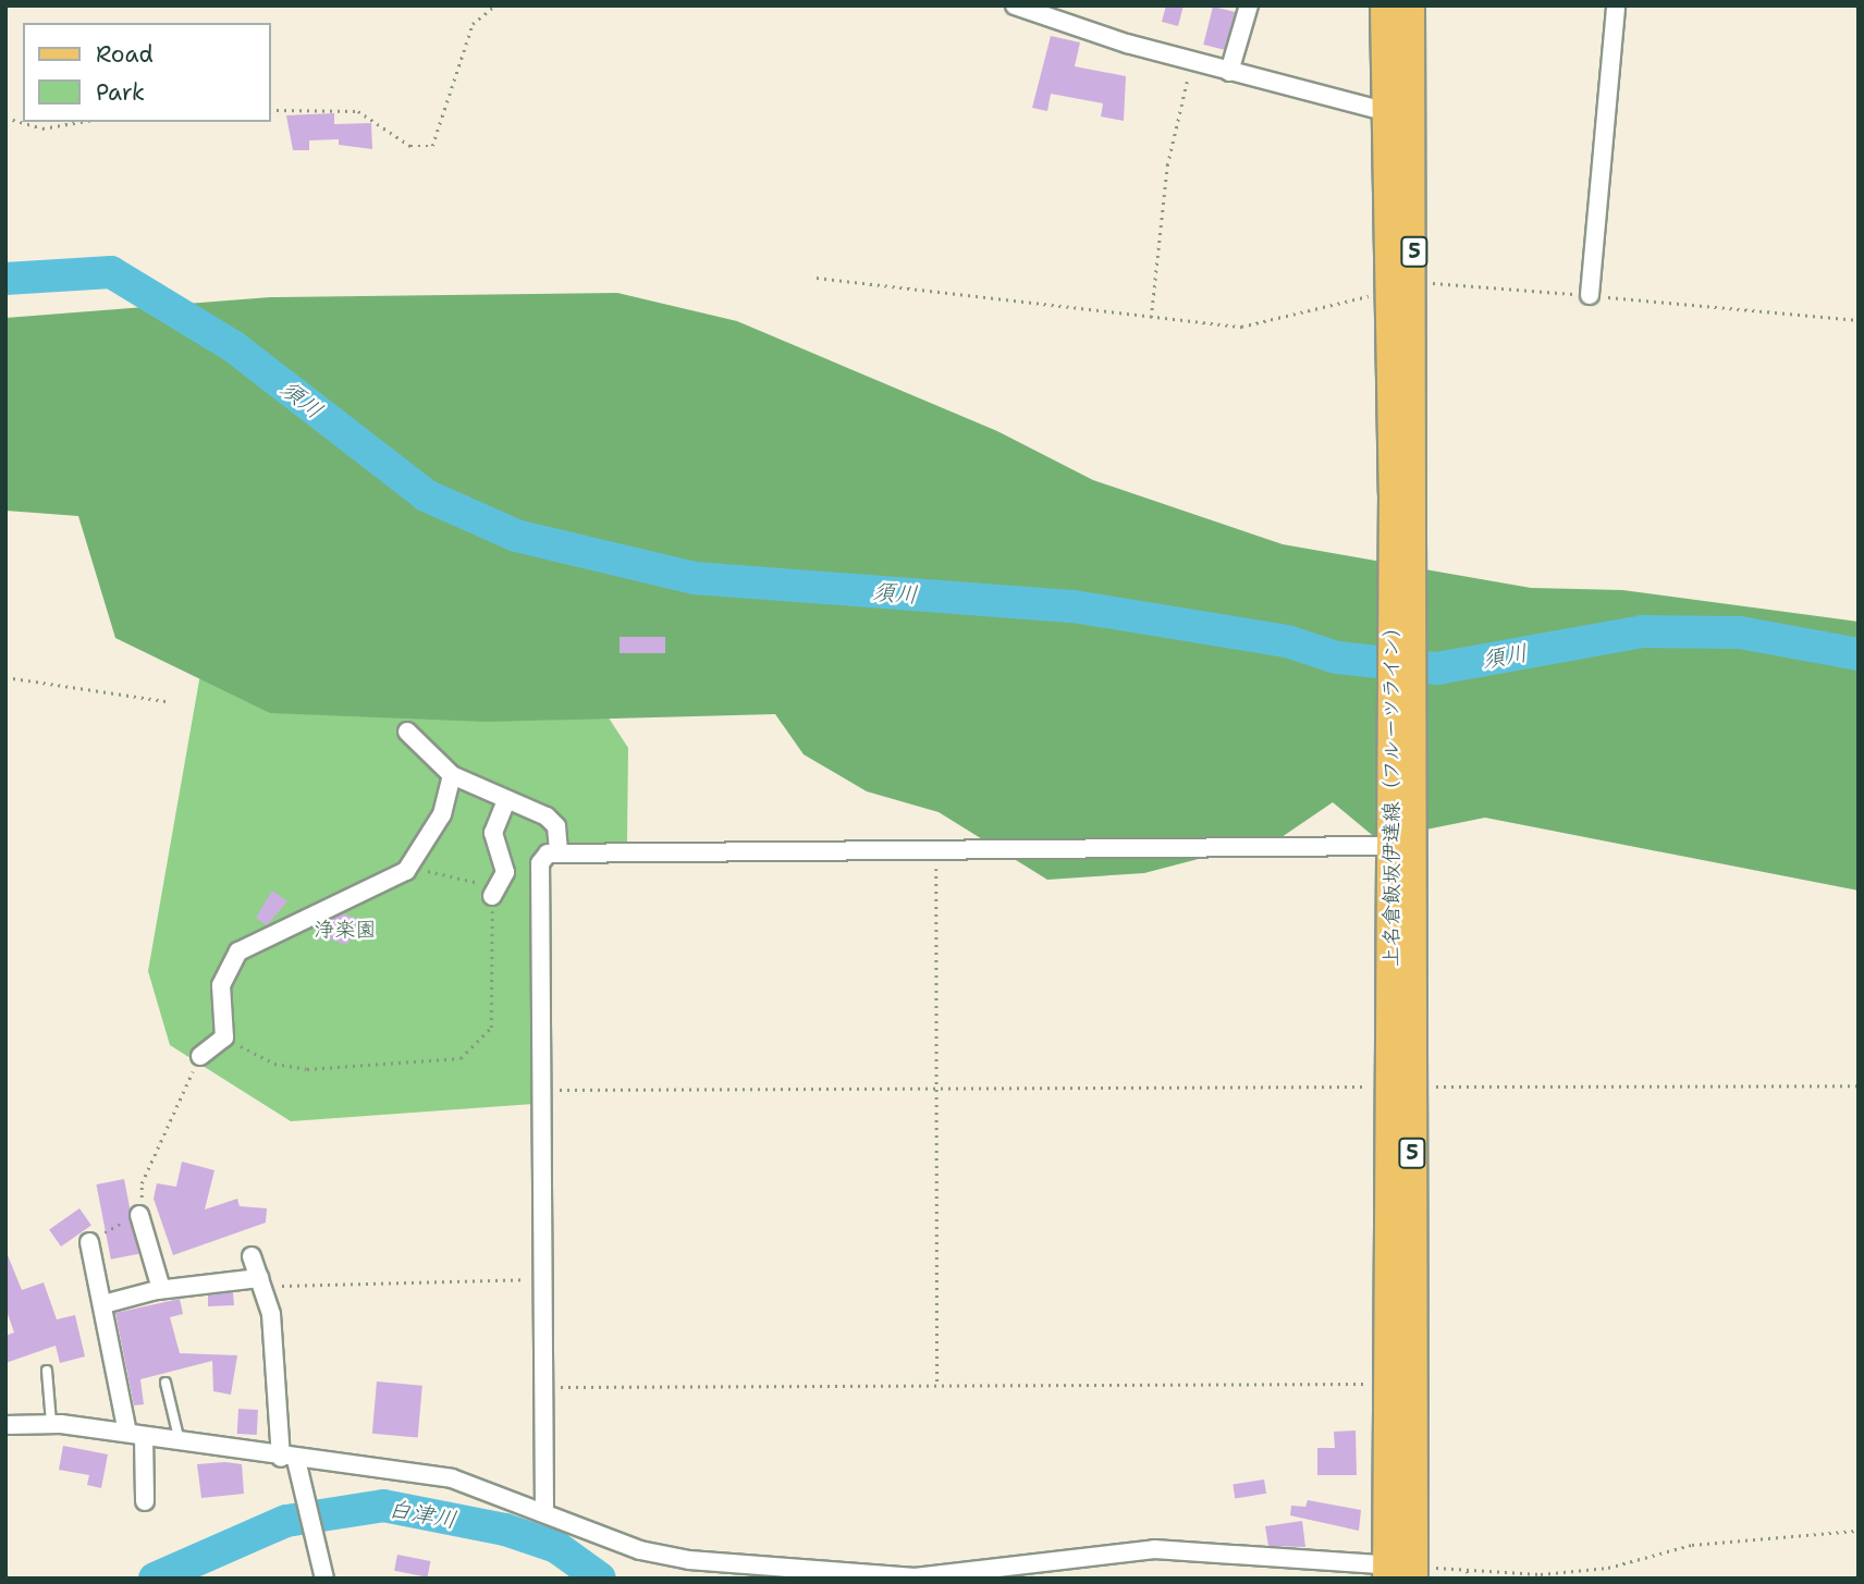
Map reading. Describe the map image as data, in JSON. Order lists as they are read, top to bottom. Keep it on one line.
{"streets":{"main road":["5","上名倉飯坂伊達線（フルーツライン）"]},"water":["須川","白津川"],"parks":["浄楽園"],"legend":["Road","Park"]}
